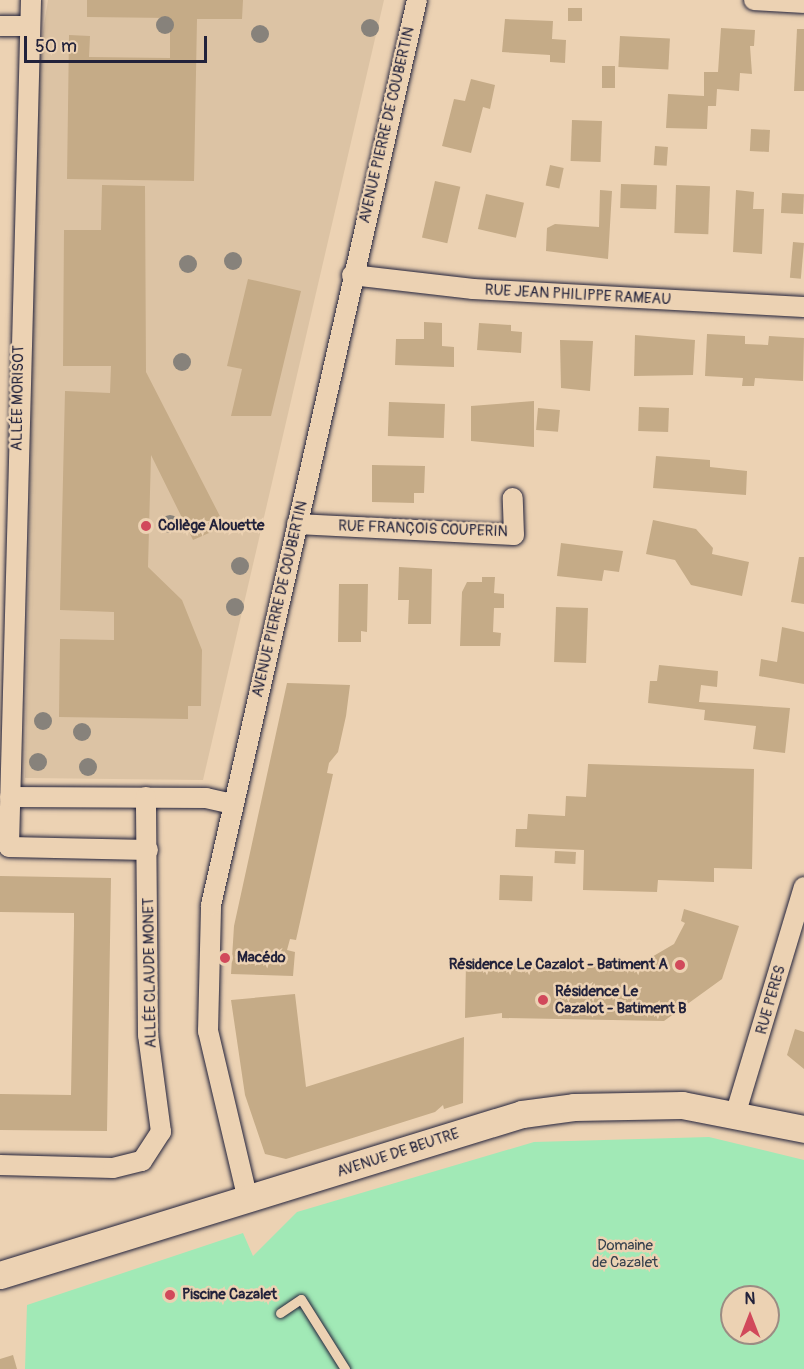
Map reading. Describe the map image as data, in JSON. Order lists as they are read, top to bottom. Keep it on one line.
{"streets":{"street":["AVENUE PIERRE DE COUBERTIN","RUE JEAN PHILIPPE RAMEAU","ALLÉE MORISOT","RUE FRANÇOIS COUPERIN","ALLÉE CLAUDE MONET","RUE PERES","AVENUE DE BEUTRE"]},"crossings":[["AVENUE PIERRE DE COUBERTIN","RUE JEAN PHILIPPE RAMEAU"],["AVENUE PIERRE DE COUBERTIN","RUE FRANÇOIS COUPERIN"],["AVENUE PIERRE DE COUBERTIN","AVENUE DE BEUTRE"],["ALLÉE MORISOT","ALLÉE CLAUDE MONET"],["RUE PERES","AVENUE DE BEUTRE"]],"parks":["Domaine de Cazalet"],"places":["Collège Alouette","Macédo","Résidence Le Cazalot - Batiment A","Résidence Le Cazalot - Batiment B","Piscine Cazalet"],"scale_bar":"50 m","north":"top"}
